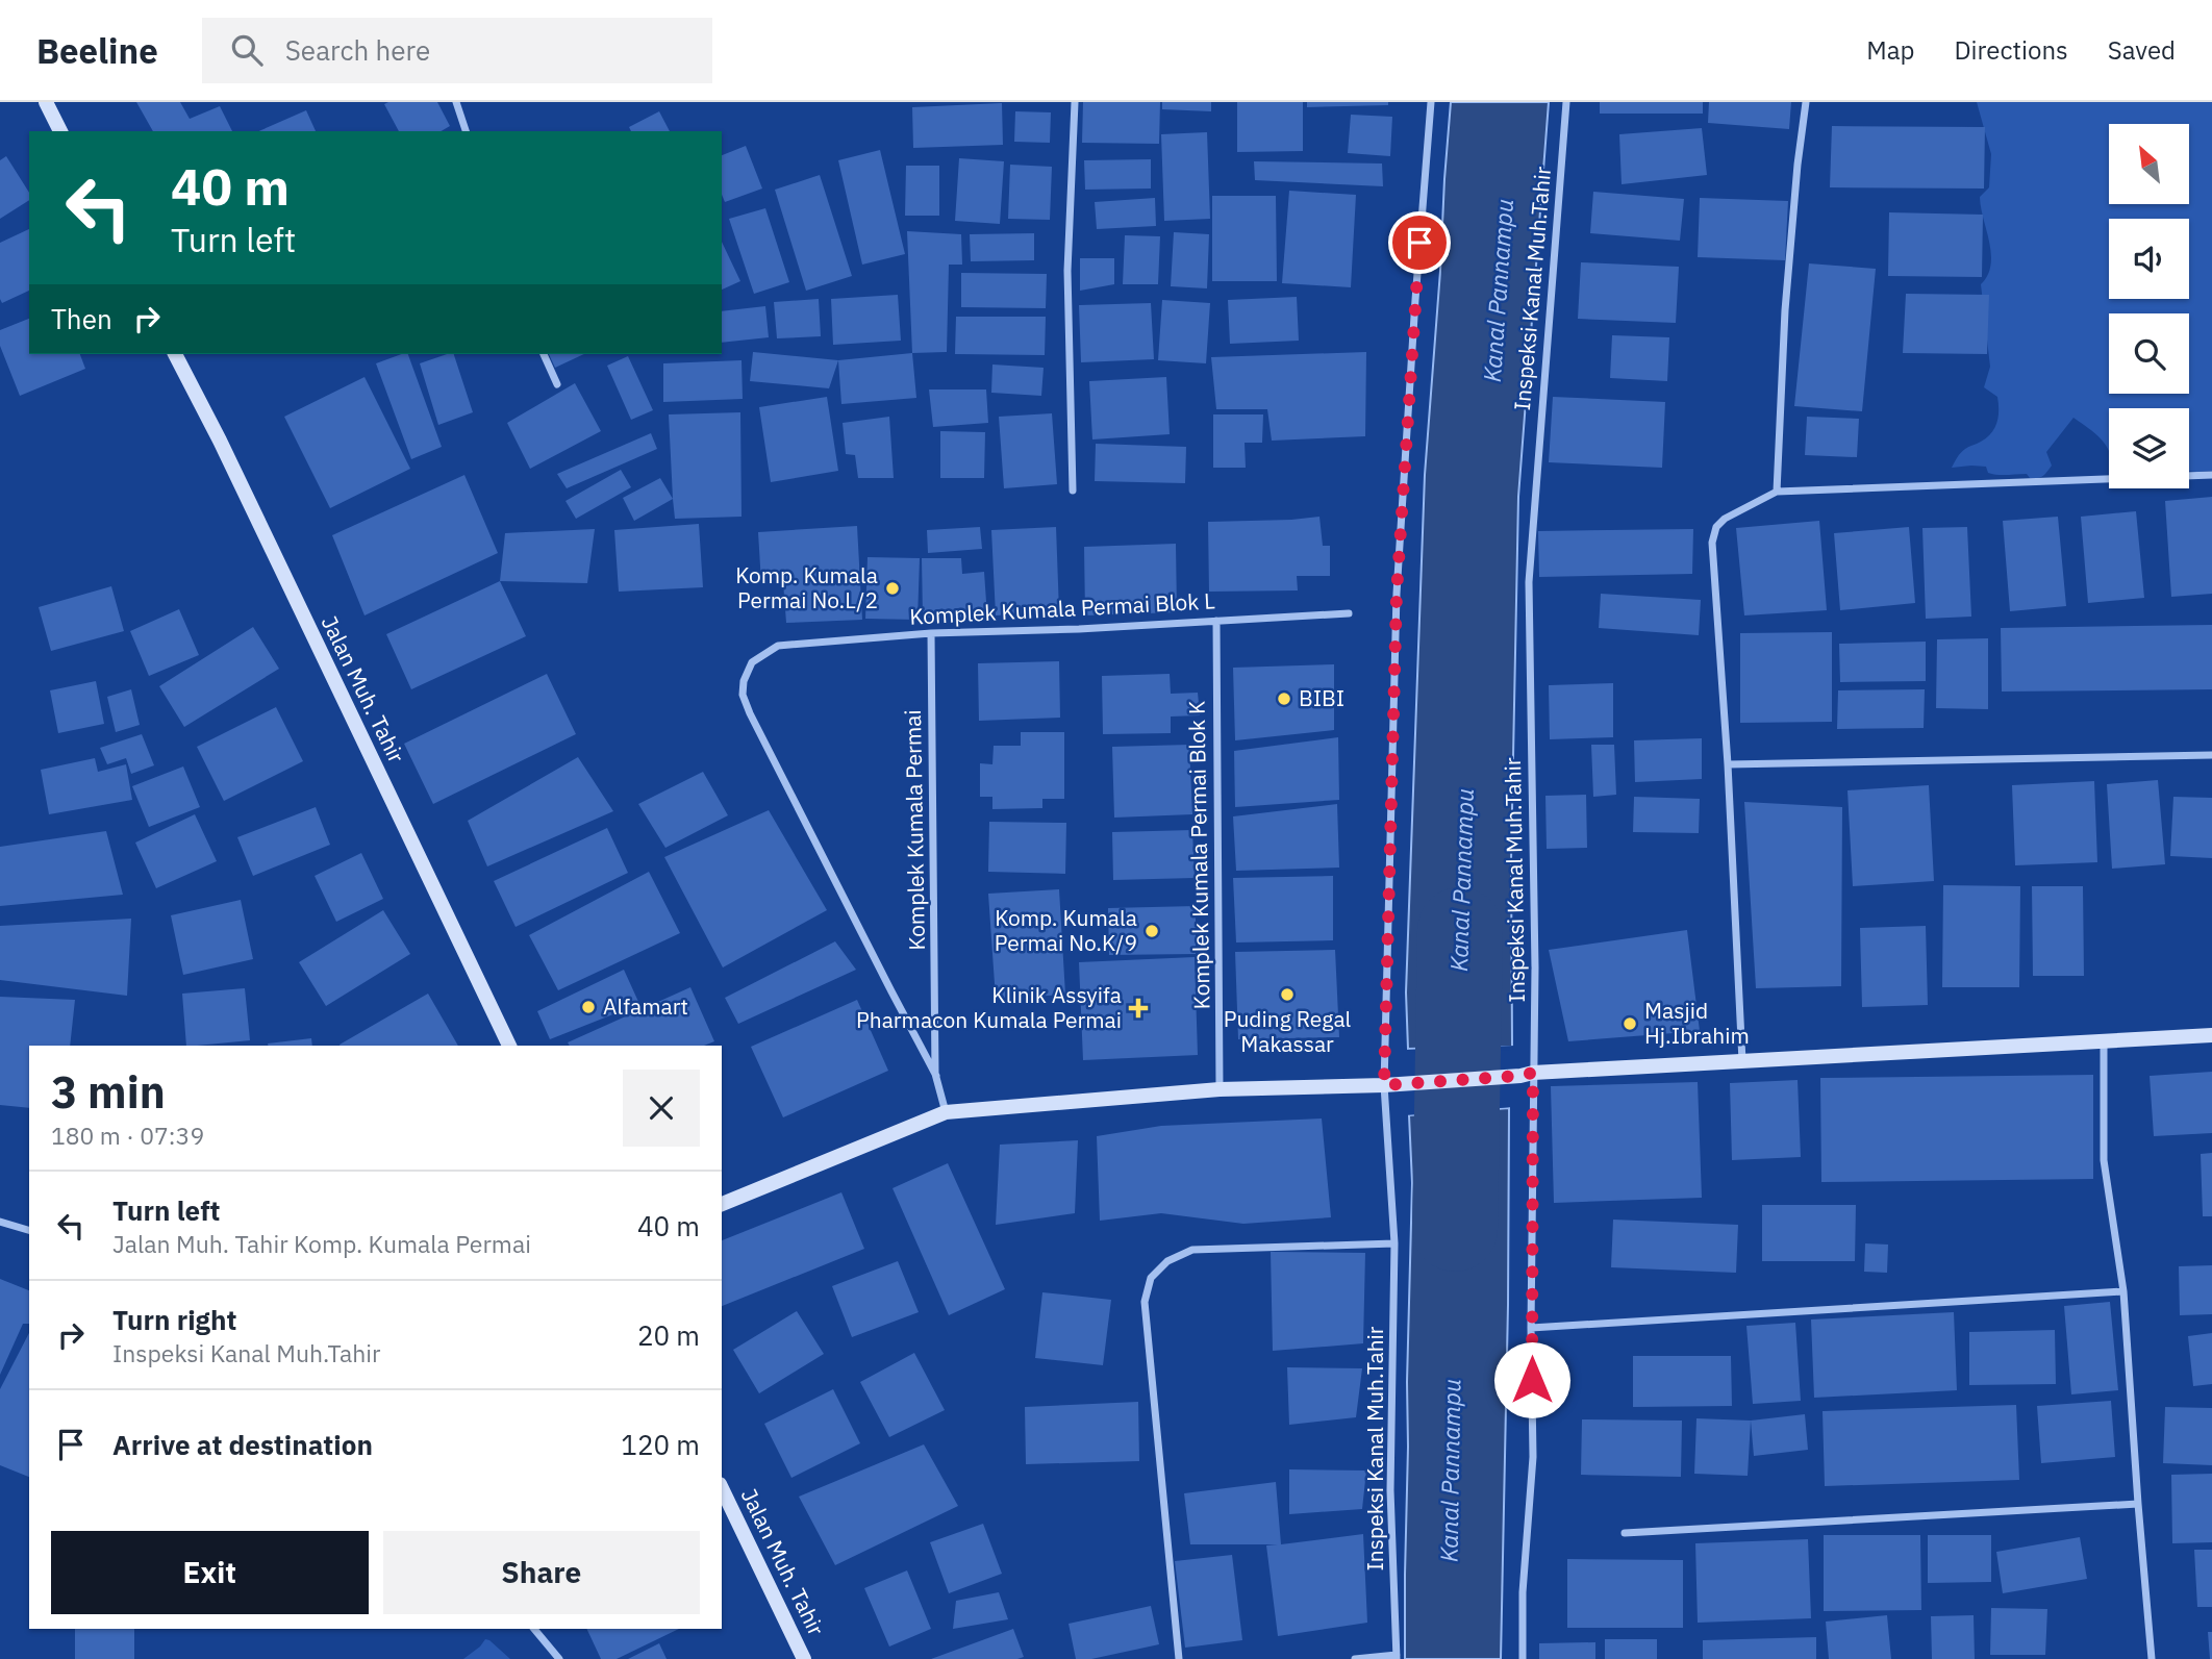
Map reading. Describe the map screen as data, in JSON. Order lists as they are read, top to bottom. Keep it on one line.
{"streets":{"street":["Inspeksi Kanal Muh.Tahir","Komplek Kumala Permai Blok L","Jalan Muh. Tahir","Komplek Kumala Permai","Komplek Kumala Permai Blok K"]},"crossings":[["Komplek Kumala Permai Blok L","Komplek Kumala Permai"],["Komplek Kumala Permai Blok L","Komplek Kumala Permai Blok K"]],"water":["Kanal Pannampu"],"places":{"other":["Komp. Kumala Permai No.L/2","BIBI","Komp. Kumala Permai No.K/9","Puding Regal Makassar","Alfamart","Masjid Hj.Ibrahim"],"health":["Klinik Assyifa Pharmacon Kumala Permai"]},"north":"top left","page":{"header":"Beeline","search":"Search here","nav":["Map","Directions","Saved"],"turn":["40 m","Turn left"],"then":"Then","heading":["3 min","180 m · 07:39"],"list":[{"name":"Turn left","note":"Jalan Muh. Tahir Komp. Kumala Permai","value":"40 m"},{"name":"Turn right","note":"Inspeksi Kanal Muh.Tahir","value":"20 m"},{"name":"Arrive at destination","value":"120 m"}],"buttons":["Exit","Share"]}}
